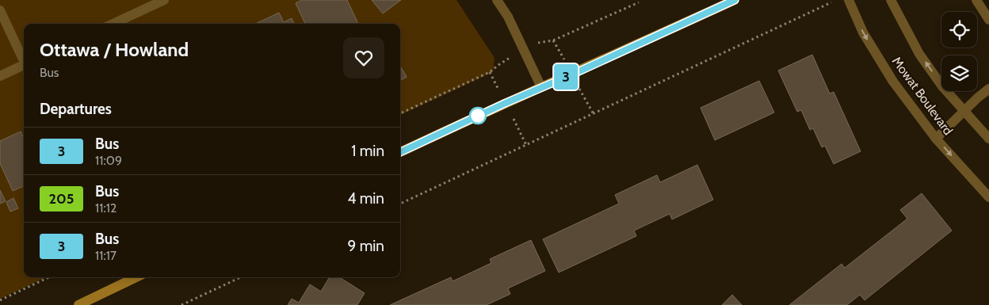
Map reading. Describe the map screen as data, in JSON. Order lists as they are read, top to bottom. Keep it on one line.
{"streets":{"street":["Mowat Boulevard"]},"lines":["bus line 3"],"page":{"on_map":"3","heading":[["Ottawa / Howland","Bus"],"Departures"],"list":[{"mark":"3","name":"Bus","note":"11:09","value":"1 min"},{"mark":"205","name":"Bus","note":"11:12","value":"4 min"},{"mark":"3","name":"Bus","note":"11:17","value":"9 min"}]}}
